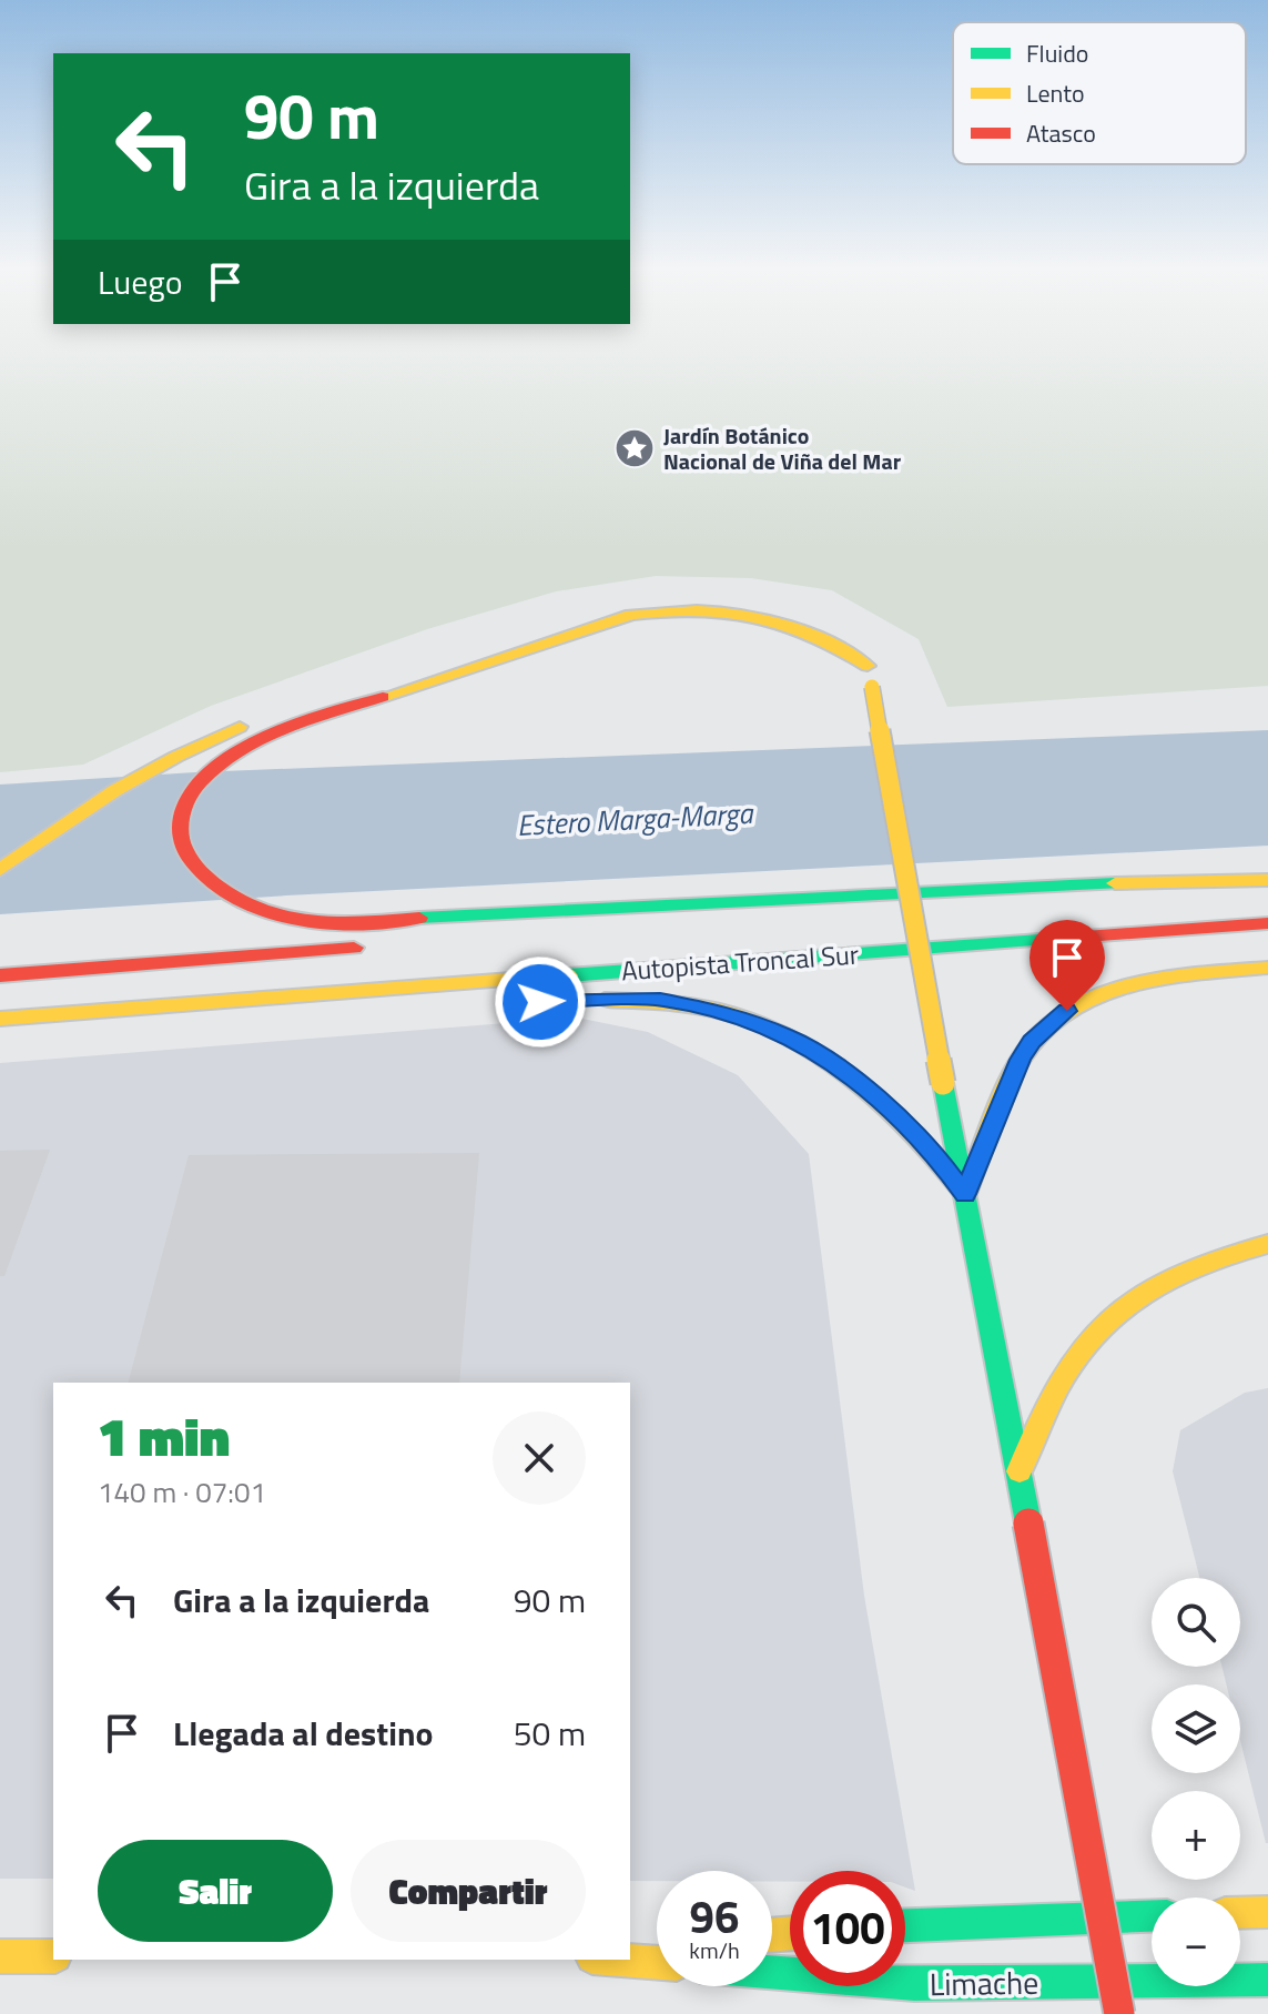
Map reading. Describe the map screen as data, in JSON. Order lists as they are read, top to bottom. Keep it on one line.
{"streets":{"main road":["Autopista Troncal Sur","Limache"]},"water":["Estero Marga-Marga"],"places":{"place":["Jardín Botánico Nacional de Viña del Mar"]},"legend":["Fluido","Lento","Atasco"],"page":{"turn":["90 m","Gira a la izquierda"],"then":"Luego","heading":["1 min","140 m · 07:01"],"list":[{"name":"Gira a la izquierda","value":"90 m"},{"name":"Llegada al destino","value":"50 m"}],"map_buttons":["+","−"],"buttons":["Salir","Compartir"],"speed":"96 km/h","limit":"100"}}
